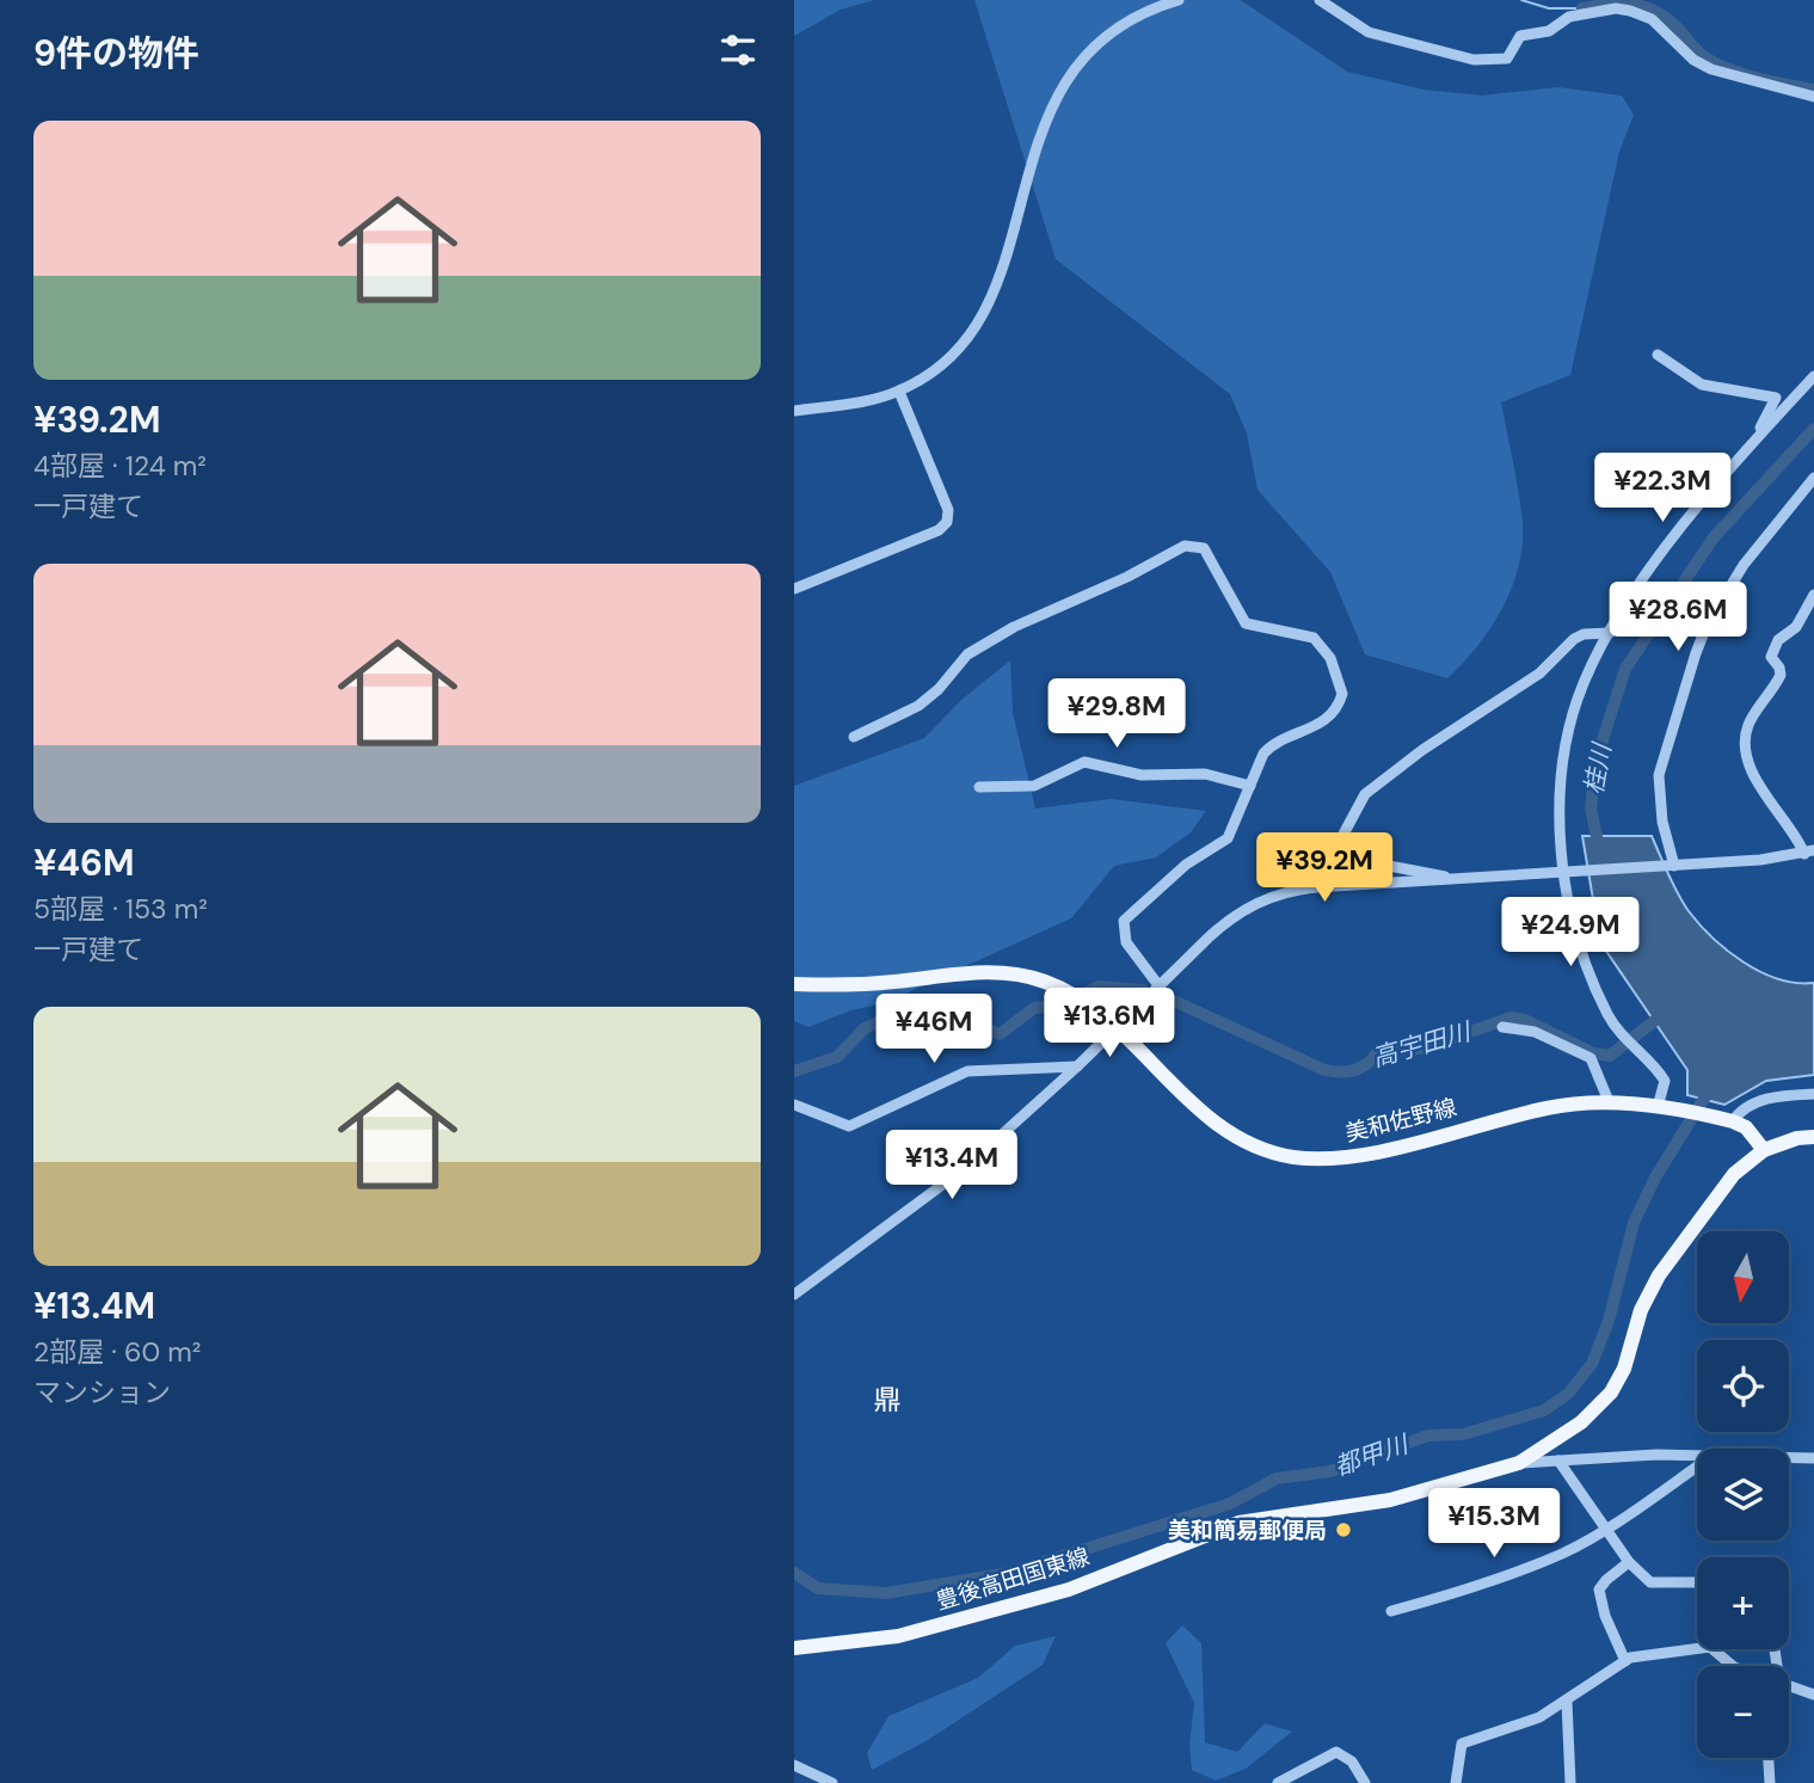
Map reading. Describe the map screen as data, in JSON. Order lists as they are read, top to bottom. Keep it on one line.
{"streets":{"main road":["美和佐野線","豊後高田国東線"]},"districts":["鼎"],"water":["桂川","高宇田川","都甲川"],"places":["美和簡易郵便局"],"north":"bottom","page":{"heading":"9件の物件","list":[{"name":"¥39.2M","note":"4部屋 · 124 m² · 一戸建て"},{"name":"¥46M","note":"5部屋 · 153 m² · 一戸建て"},{"name":"¥13.4M","note":"2部屋 · 60 m² · マンション"}],"price":["¥22.3M","¥28.6M","¥29.8M","¥39.2M","¥24.9M","¥13.6M","¥46M","¥13.4M","¥15.3M"],"map_buttons":["+","−"]}}
